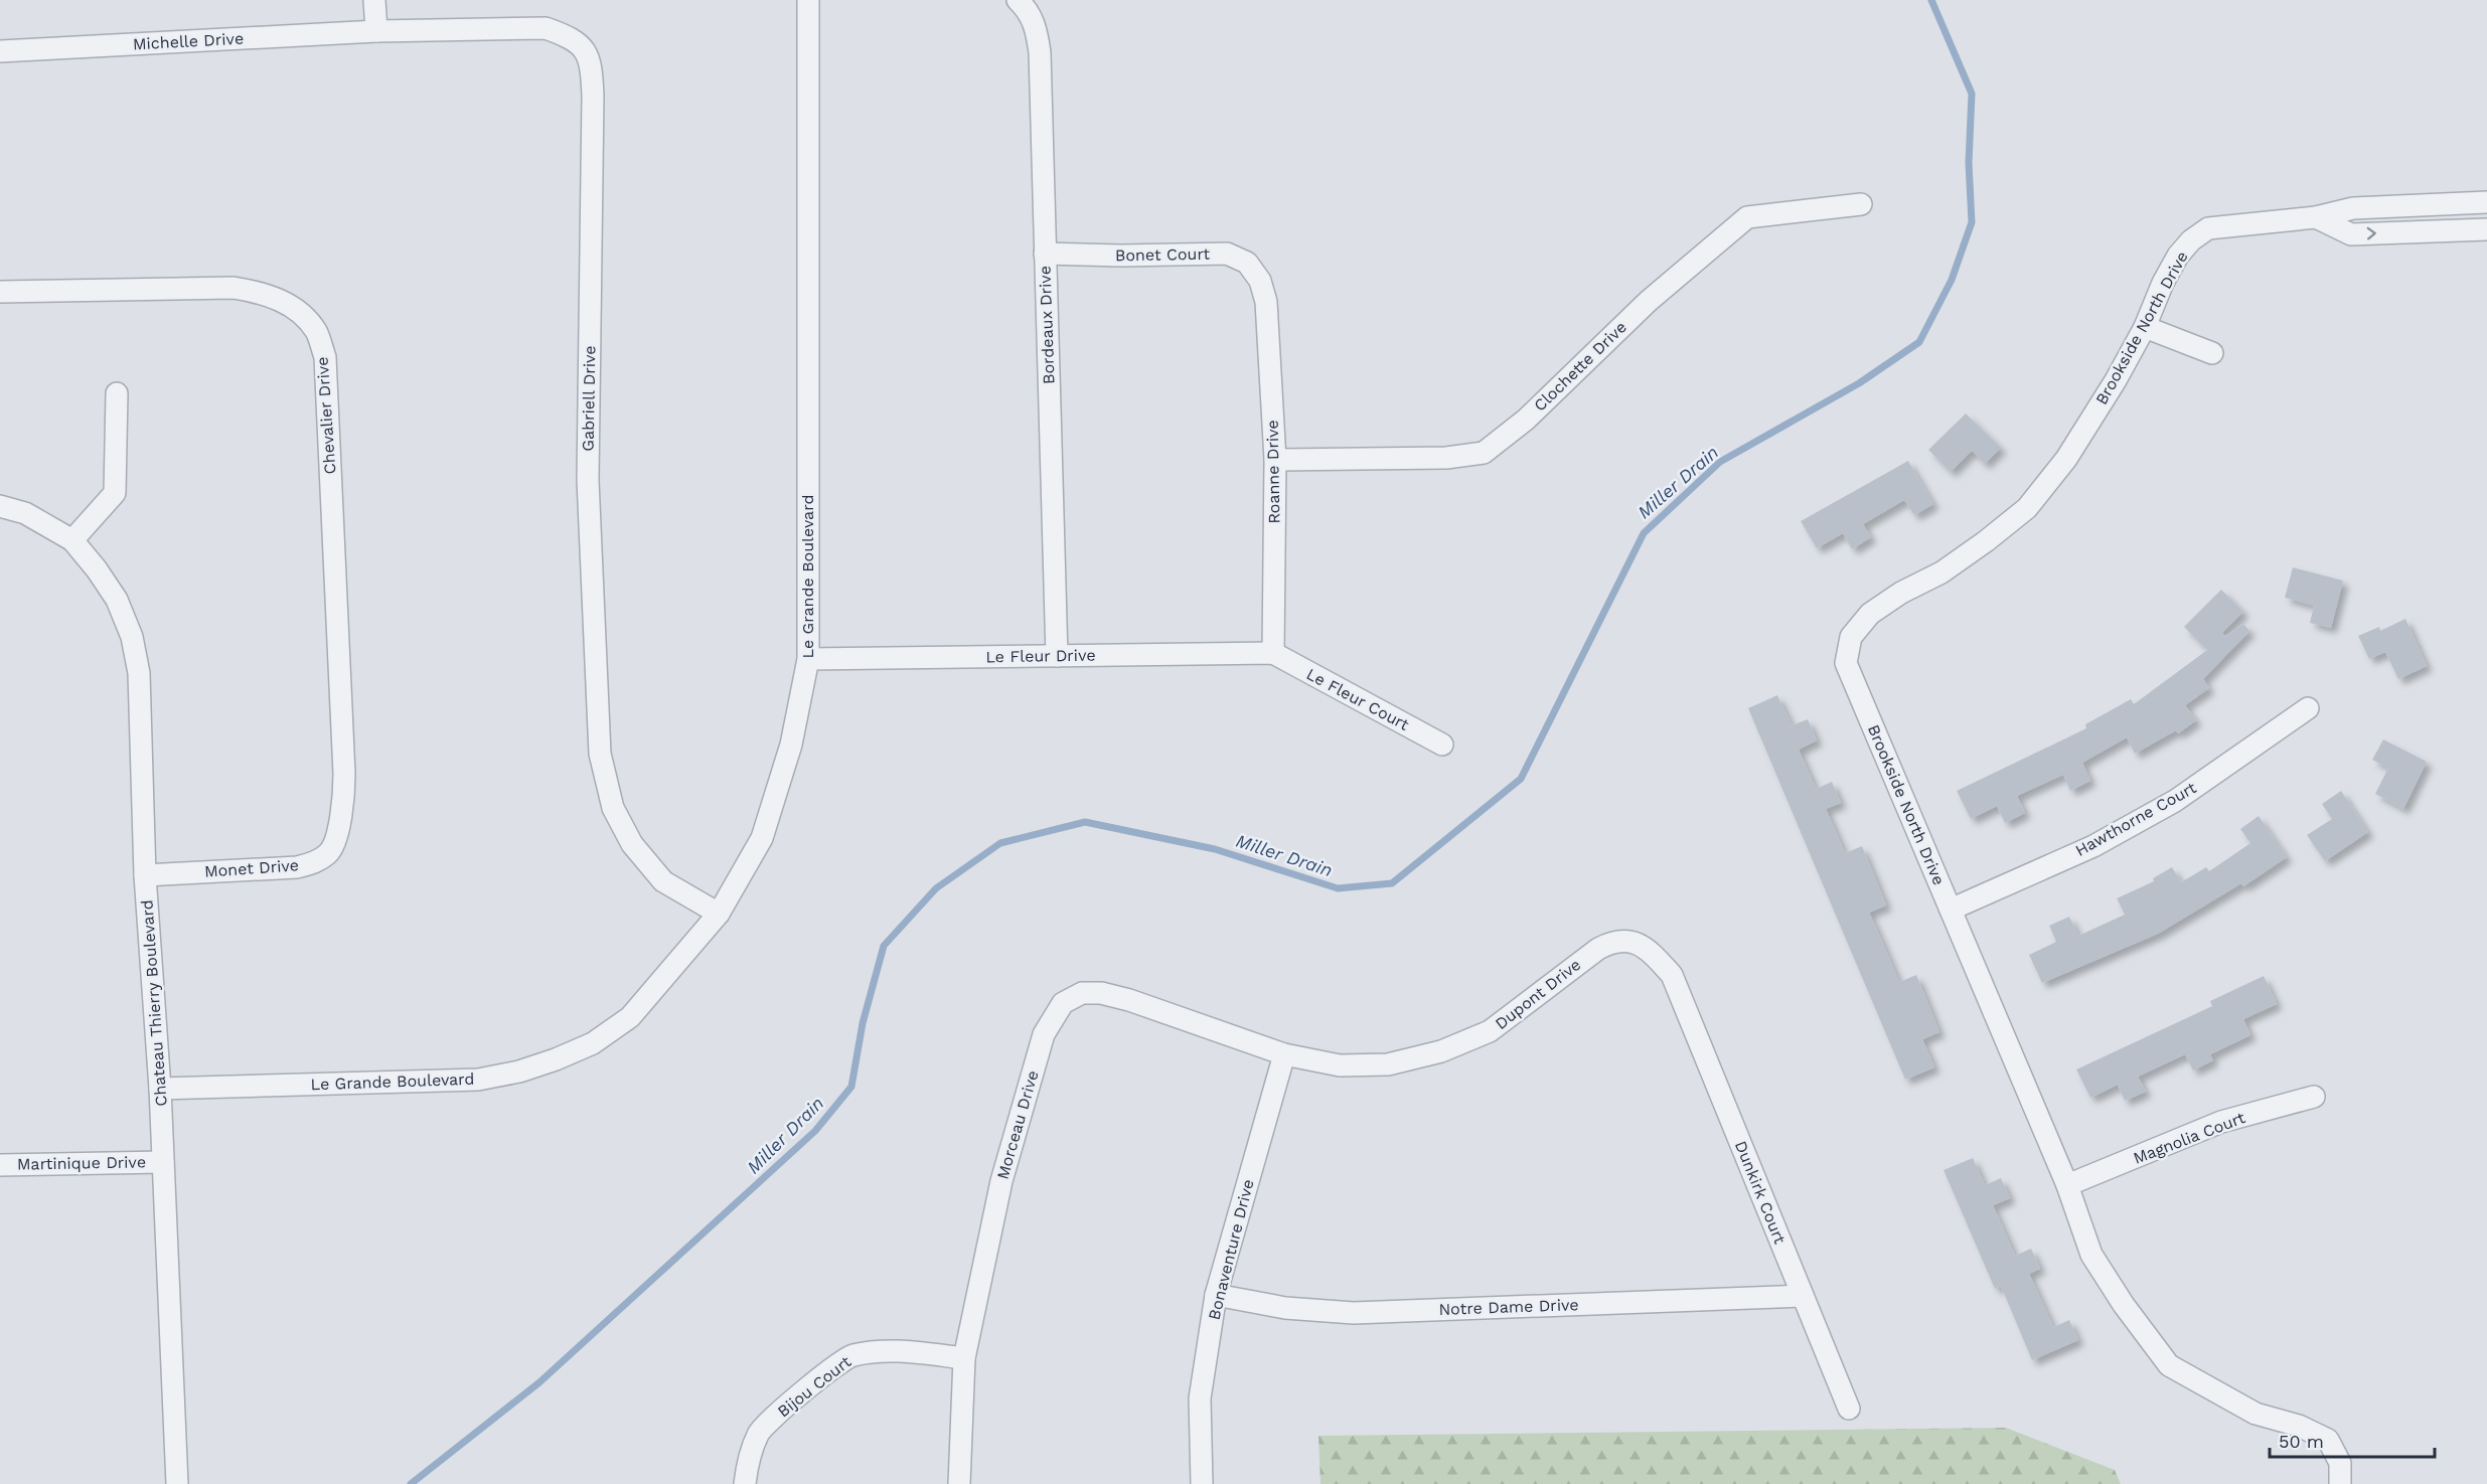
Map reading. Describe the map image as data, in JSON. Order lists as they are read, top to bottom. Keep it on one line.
{"streets":{"street":["Michelle Drive","Bonet Court","Bordeaux Drive","Brookside North Drive","Clochette Drive","Gabriell Drive","Chevalier Drive","Roanne Drive","Le Grande Boulevard","Le Fleur Drive","Le Fleur Court","Hawthorne Court","Monet Drive","Dupont Drive","Chateau Thierry Boulevard","Morceau Drive","Magnolia Court","Martinique Drive","Dunkirk Court","Bonaventure Drive","Notre Dame Drive","Bijou Court"]},"crossings":[["Michelle Drive","Gabriell Drive"],["Bonet Court","Bordeaux Drive"],["Bonet Court","Roanne Drive"],["Bordeaux Drive","Le Fleur Drive"],["Brookside North Drive","Hawthorne Court"],["Brookside North Drive","Magnolia Court"],["Clochette Drive","Roanne Drive"],["Gabriell Drive","Le Grande Boulevard"],["Chevalier Drive","Monet Drive"],["Roanne Drive","Le Fleur Drive"],["Roanne Drive","Le Fleur Court"],["Le Grande Boulevard","Le Fleur Drive"],["Le Grande Boulevard","Chateau Thierry Boulevard"],["Le Fleur Drive","Le Fleur Court"],["Monet Drive","Chateau Thierry Boulevard"],["Dupont Drive","Morceau Drive"],["Dupont Drive","Dunkirk Court"],["Dupont Drive","Bonaventure Drive"],["Chateau Thierry Boulevard","Martinique Drive"],["Morceau Drive","Bonaventure Drive"],["Morceau Drive","Bijou Court"],["Dunkirk Court","Notre Dame Drive"],["Bonaventure Drive","Notre Dame Drive"]],"water":["Miller Drain"],"scale_bar":"50 m"}
